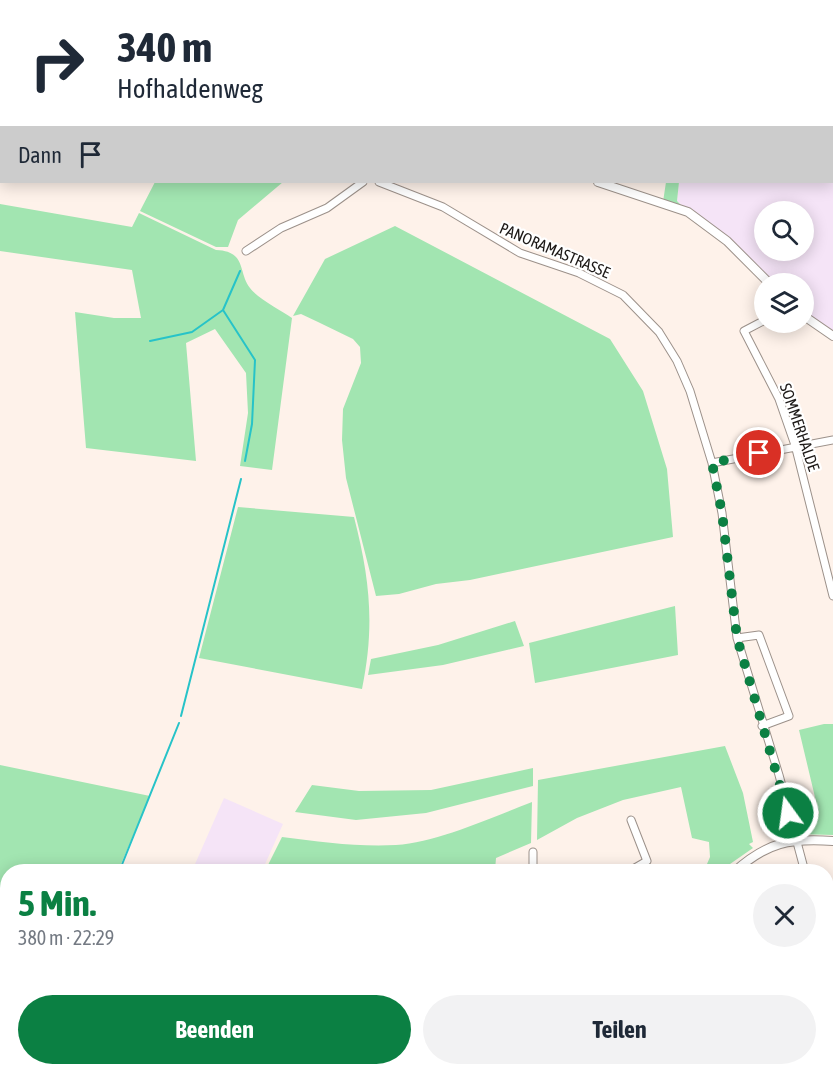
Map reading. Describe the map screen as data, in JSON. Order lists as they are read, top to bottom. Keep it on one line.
{"streets":{"street":["PANORAMASTRASSE","SOMMERHALDE"]},"page":{"turn":["340 m","Hofhaldenweg"],"then":"Dann","heading":["5 Min.","380 m · 22:29"],"buttons":["Beenden","Teilen"]}}
